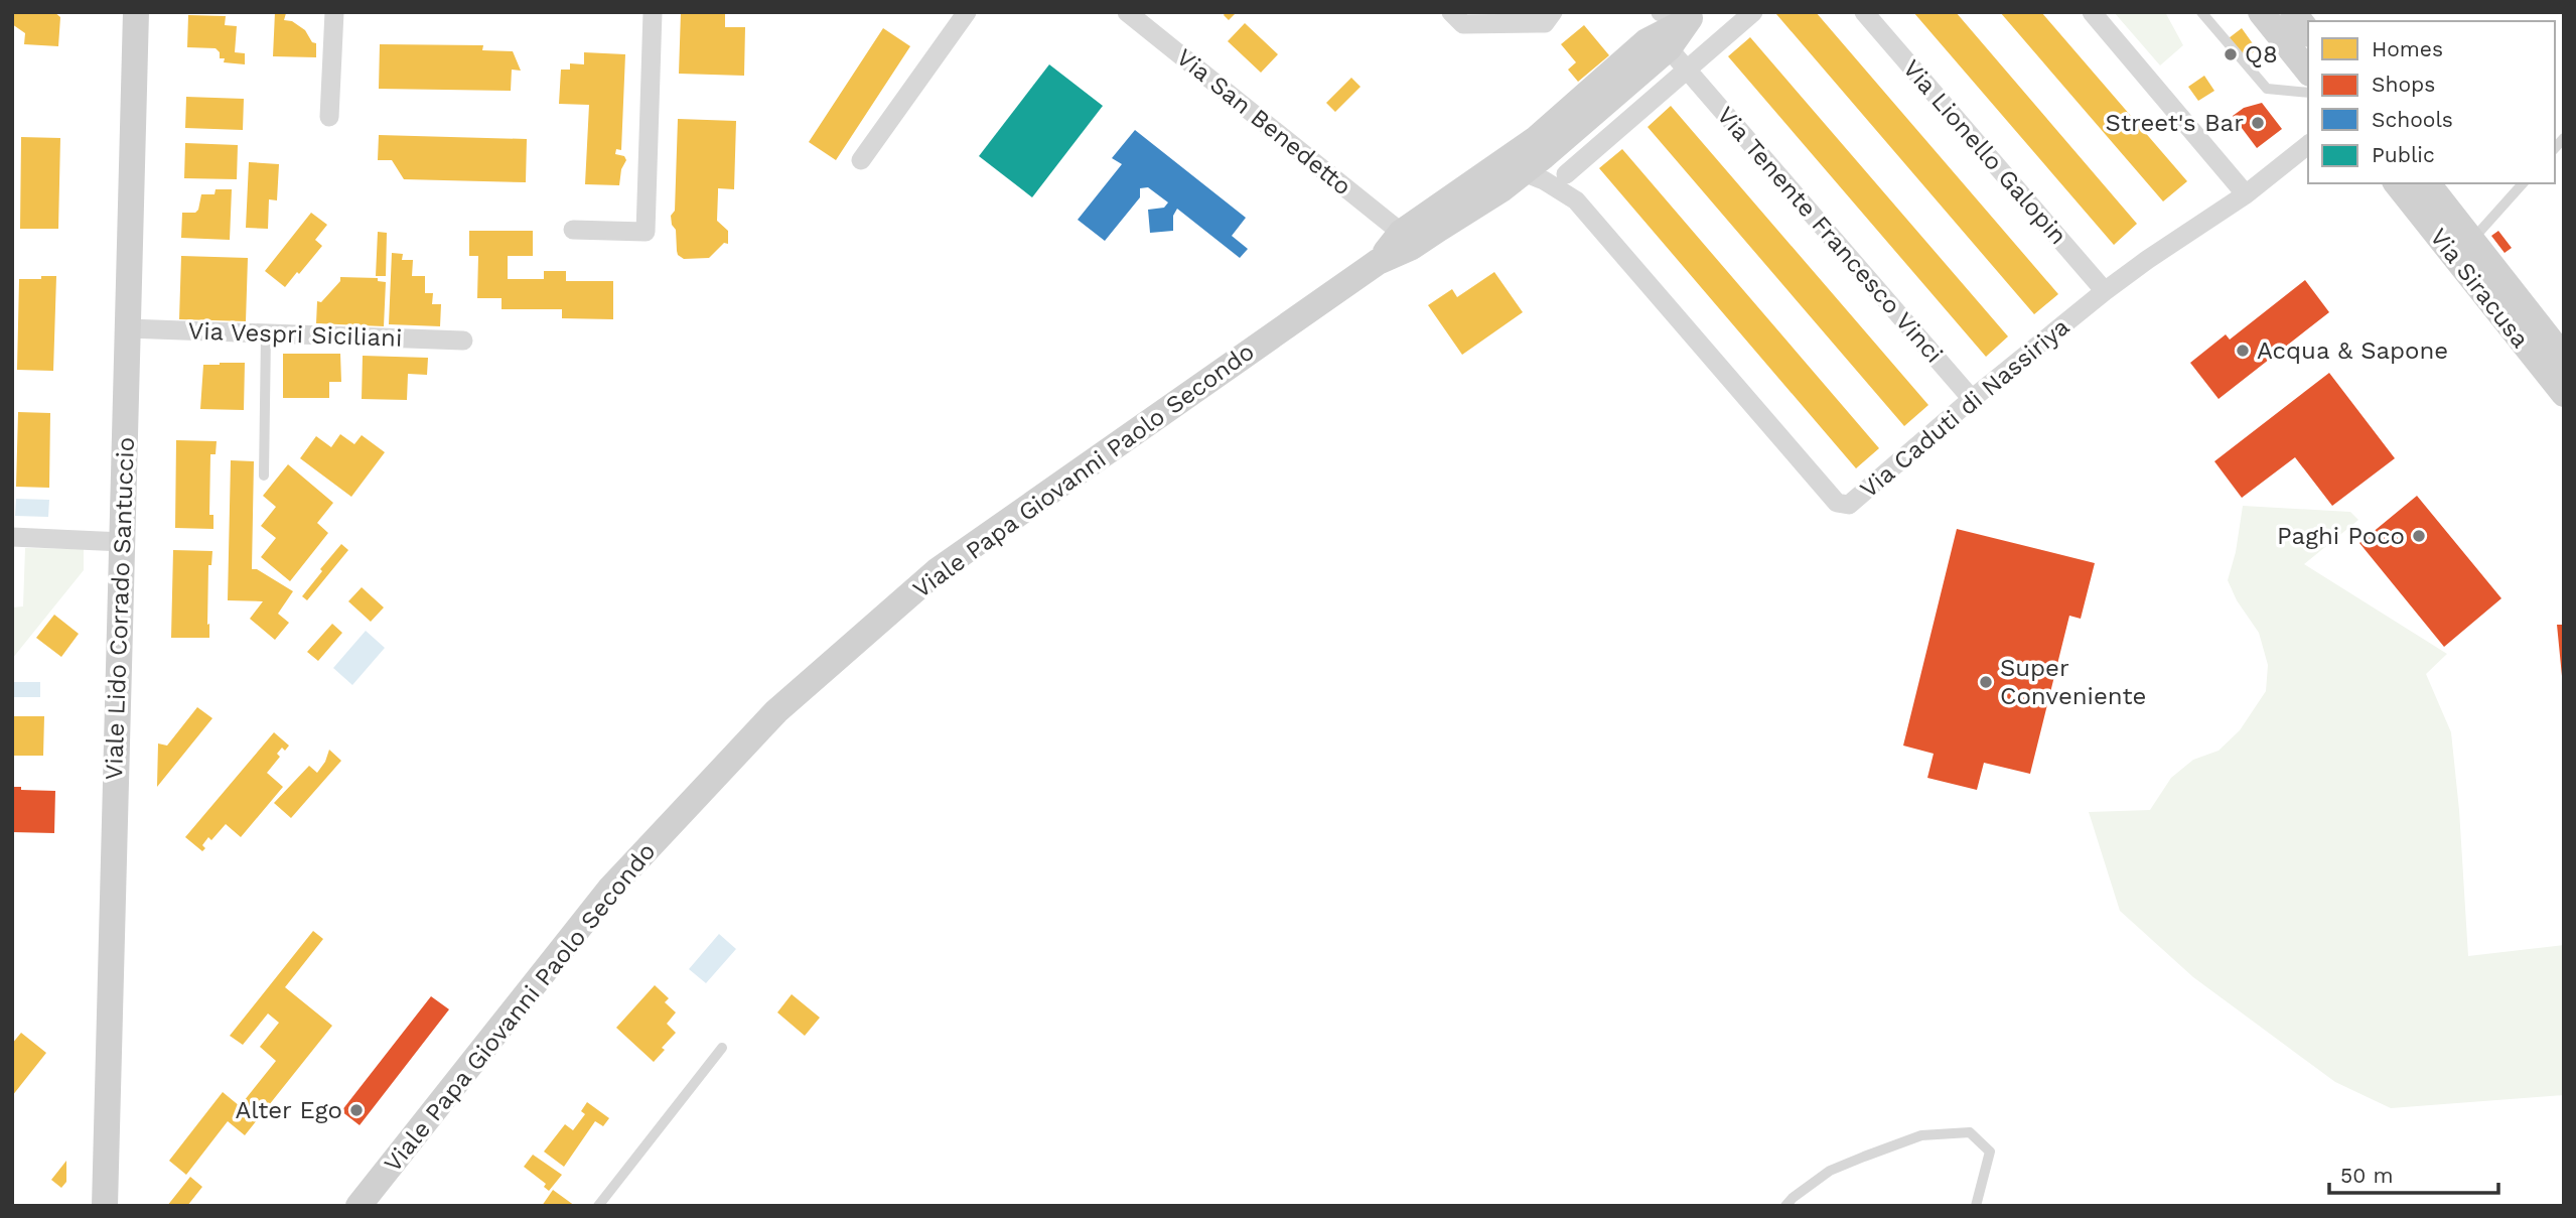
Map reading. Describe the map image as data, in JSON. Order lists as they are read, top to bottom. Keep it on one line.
{"streets":{"street":["Via San Benedetto","Via Lionello Galopin","Via Tenente Francesco Vinci","Via Siracusa","Via Vespri Siciliani","Via Caduti di Nassiriya","Viale Papa Giovanni Paolo Secondo","Viale Lido Corrado Santuccio"]},"crossings":[["Via San Benedetto","Viale Papa Giovanni Paolo Secondo"],["Via Lionello Galopin","Via Caduti di Nassiriya"],["Via Tenente Francesco Vinci","Via Caduti di Nassiriya"],["Via Vespri Siciliani","Viale Lido Corrado Santuccio"]],"places":["Q8","Street's Bar","Acqua & Sapone","Paghi Poco","Super Conveniente","Alter Ego"],"legend":["Homes","Shops","Schools","Public"],"scale_bar":"50 m"}
